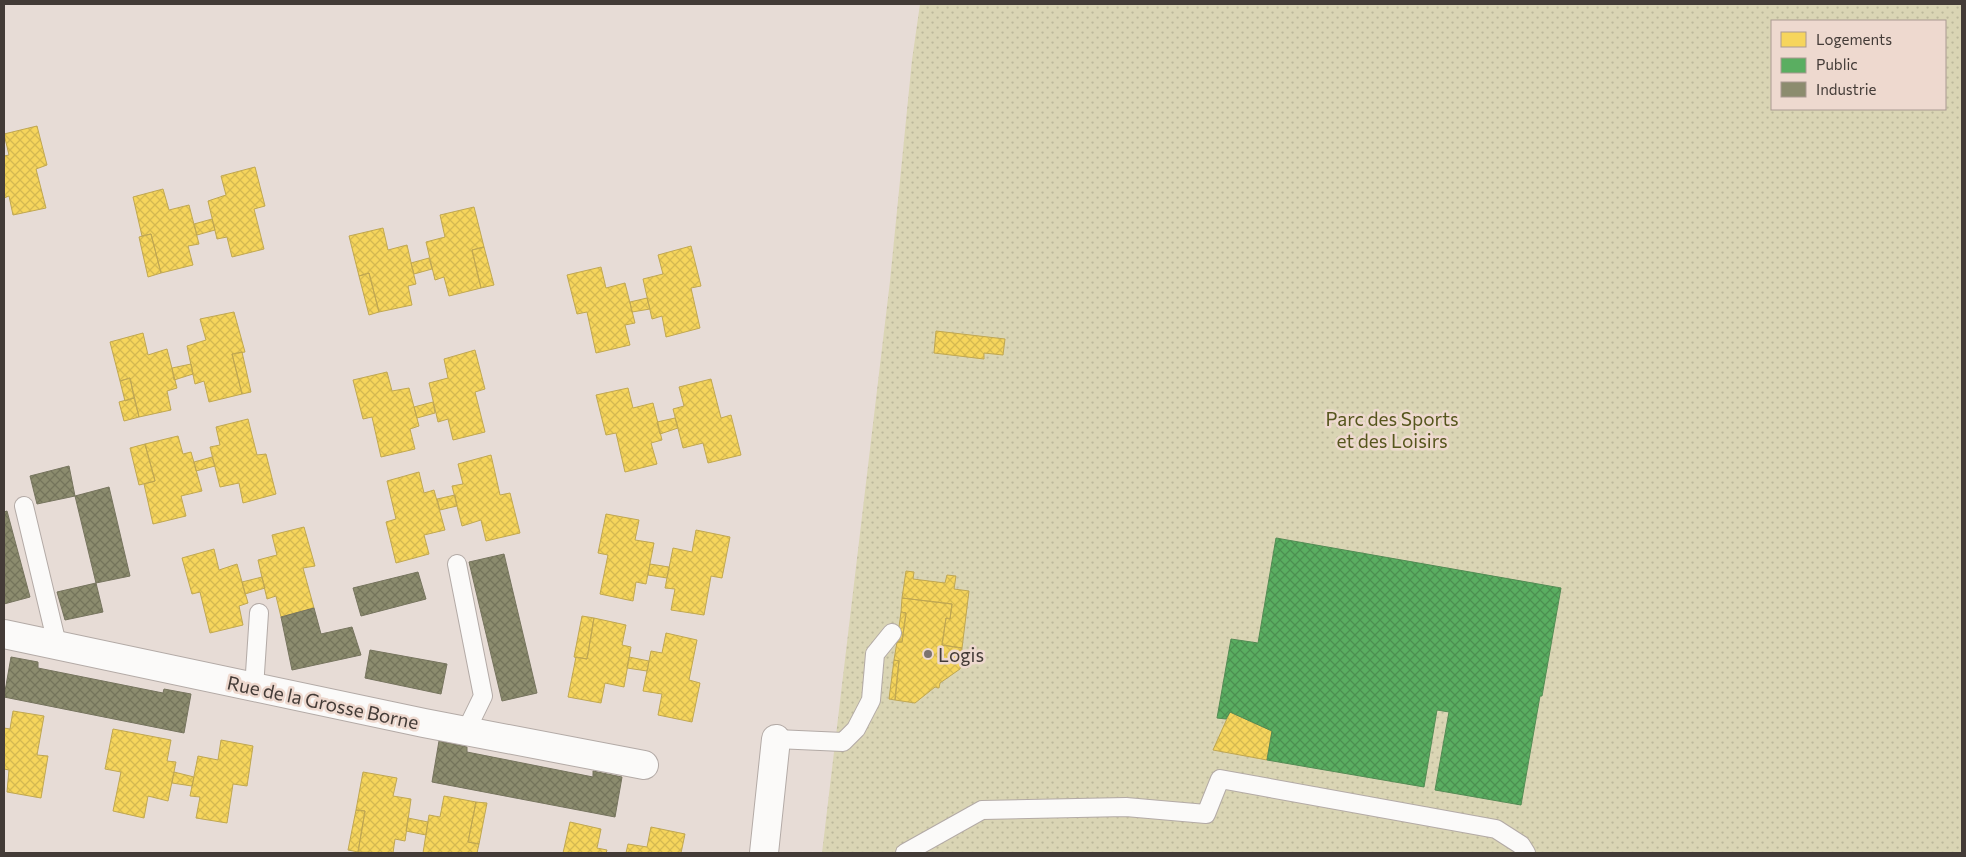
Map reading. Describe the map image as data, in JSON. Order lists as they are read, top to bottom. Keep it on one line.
{"streets":{"street":["Rue de la Grosse Borne"]},"parks":["Parc des Sports et des Loisirs"],"places":["Logis"],"legend":["Logements","Public","Industrie"]}
